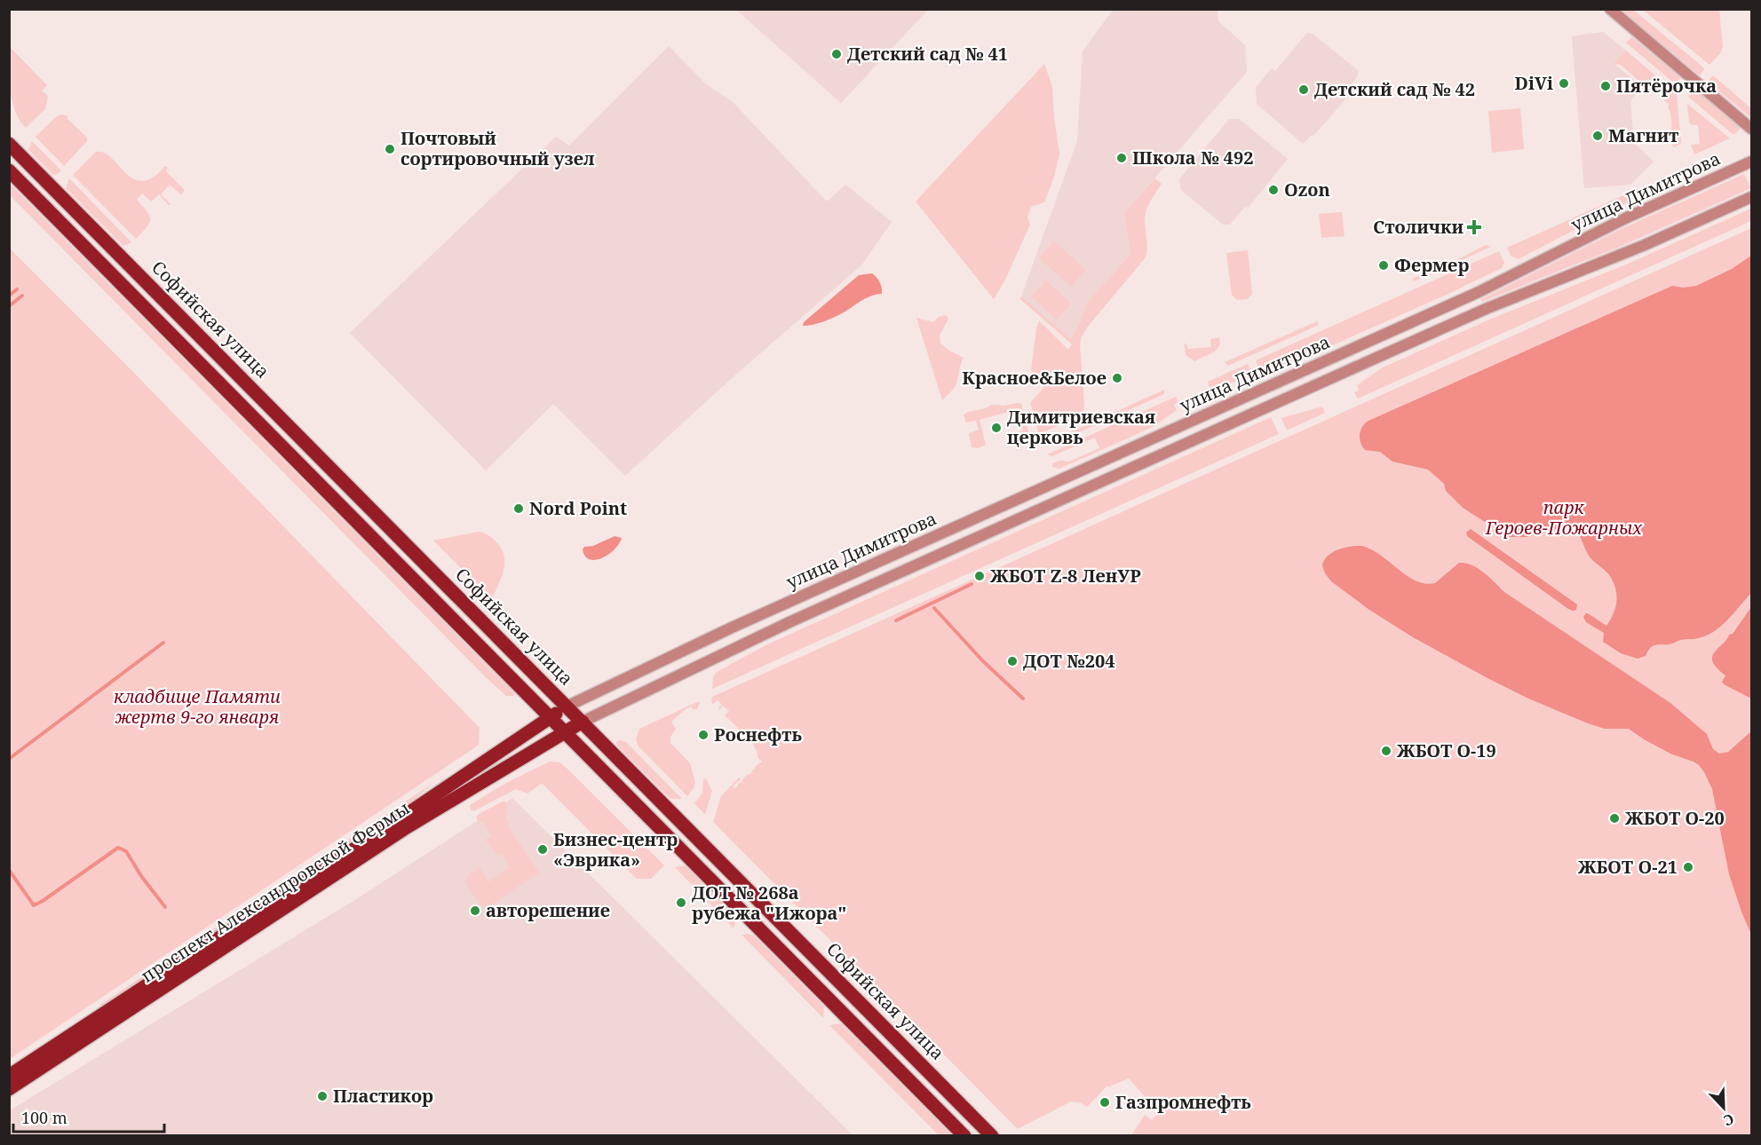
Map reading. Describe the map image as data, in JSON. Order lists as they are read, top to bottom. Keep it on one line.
{"streets":{"main road":["Софийская улица","проспект Александровской Фермы"],"street":["улица Димитрова"]},"crossings":[["улица Димитрова","Софийская улица"],["улица Димитрова","проспект Александровской Фермы"],["Софийская улица","проспект Александровской Фермы"]],"parks":["парк Героев-Пожарных","кладбище Памяти жертв 9-го января"],"places":{"other":["Детский сад № 41","DiVi","Пятёрочка","Детский сад № 42","Магнит","Почтовый сортировочный узел","Школа № 492","Ozon","Фермер","Красное&Белое","Димитриевская церковь","Nord Point","ЖБОТ Z-8 ЛенУР","ДОТ №204","Роснефть","ЖБОТ О-19","ЖБОТ О-20","Бизнес-центр «Эврика»","ЖБОТ O-21","ДОТ № 268а рубежа \"Ижора\"","авторешение","Пластикор","Газпромнефть"],"health":["Столички"]},"scale_bar":"100 m","north":"bottom right"}
